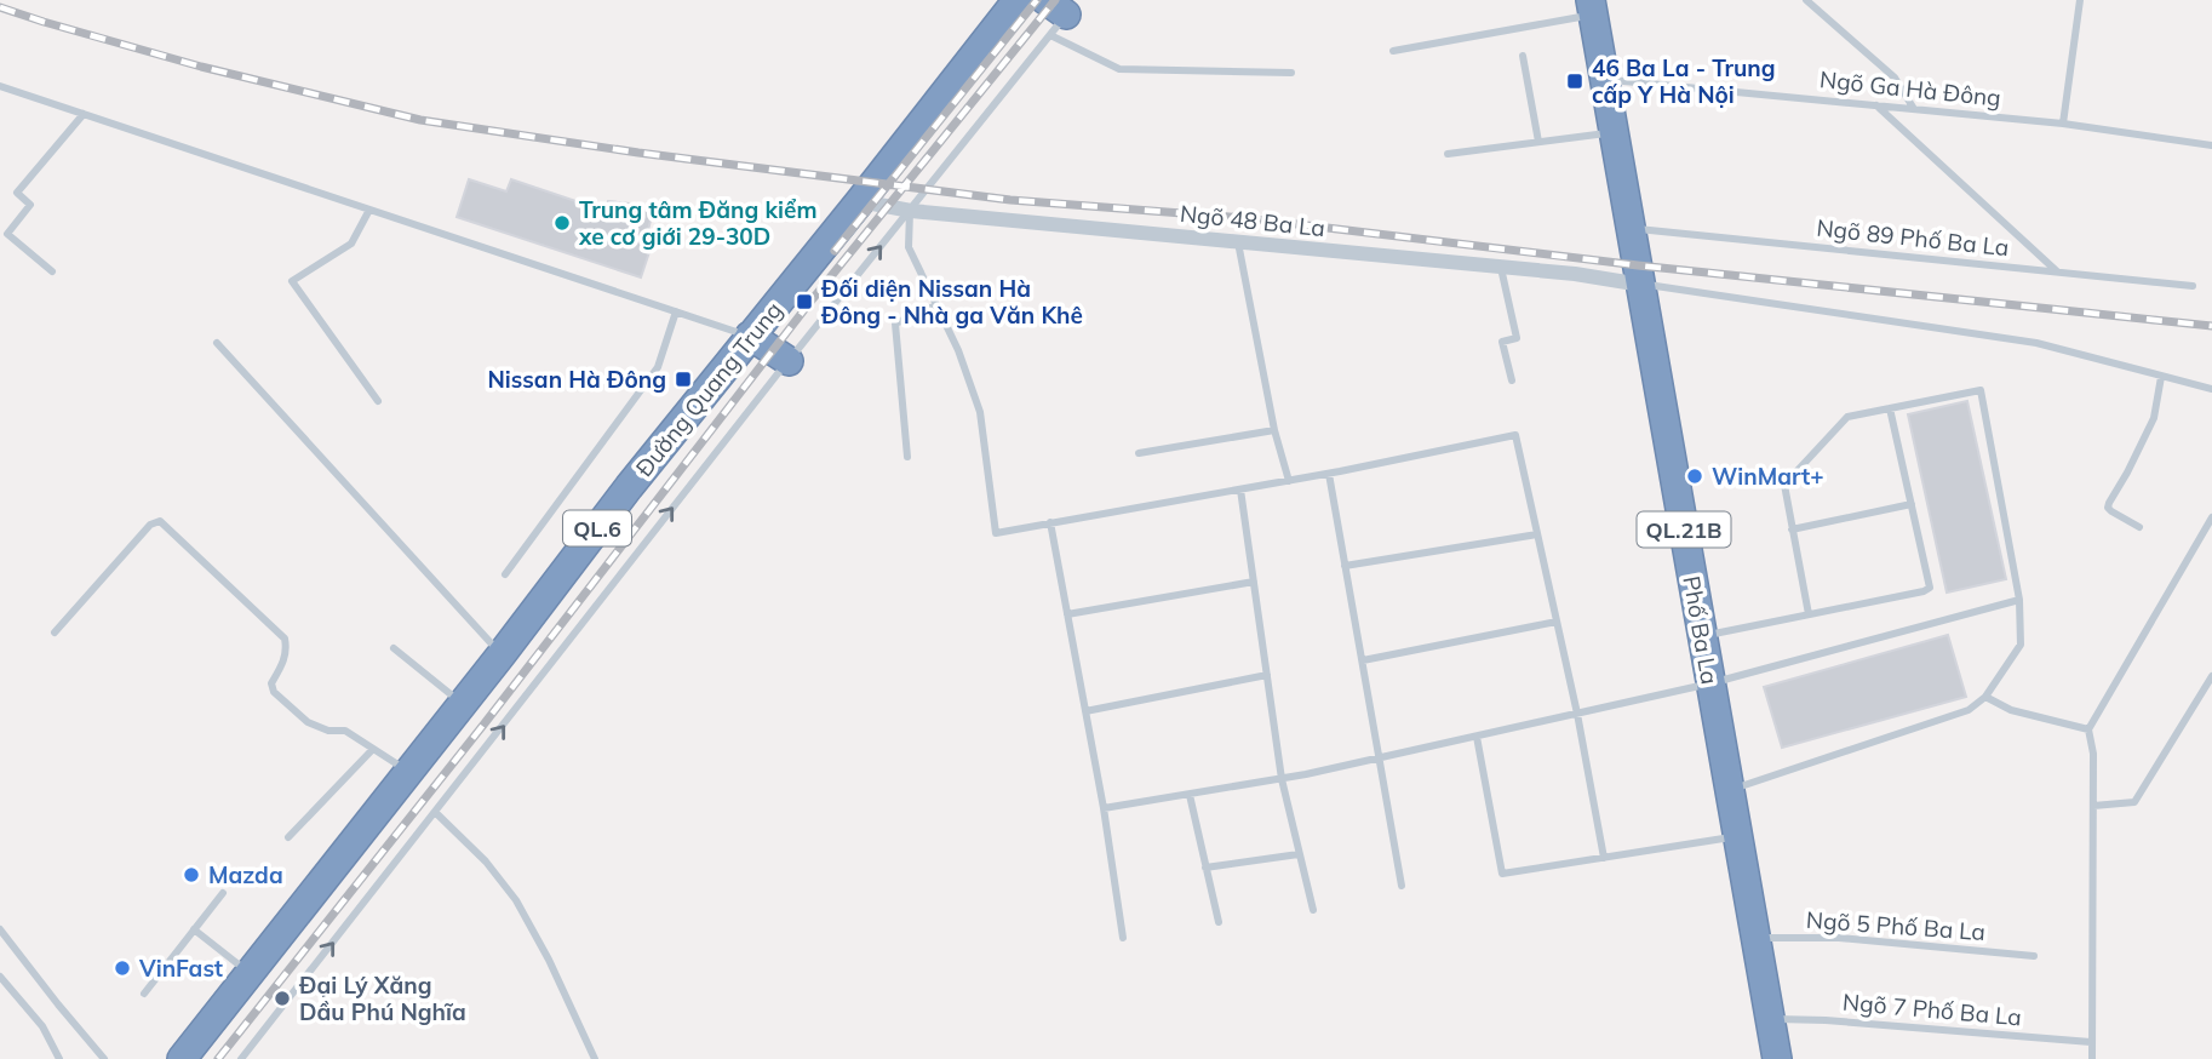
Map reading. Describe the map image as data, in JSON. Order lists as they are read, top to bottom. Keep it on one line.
{"streets":{"highway":["Đường Quang Trung","QL.6","QL.21B","Phố Ba La"],"street":["Ngõ 48 Ba La"],"lane":["Ngõ Ga Hà Đông","Ngõ 89 Phố Ba La","Ngõ 5 Phố Ba La","Ngõ 7 Phố Ba La"]},"crossings":[["Ngõ Ga Hà Đông","Phố Ba La"],["Ngõ 48 Ba La","Đường Quang Trung"],["Ngõ 48 Ba La","Phố Ba La"],["Ngõ 89 Phố Ba La","Phố Ba La"],["Phố Ba La","Ngõ 5 Phố Ba La"],["Phố Ba La","Ngõ 7 Phố Ba La"]],"places":{"transit":["46 Ba La - Trung cấp Y Hà Nội","Đối diện Nissan Hà Đông - Nhà ga Văn Khê","Nissan Hà Đông"],"other":["Trung tâm Đăng kiểm xe cơ giới 29-30D","WinMart+","Mazda","VinFast","Đại Lý Xăng Dầu Phú Nghĩa"]}}
